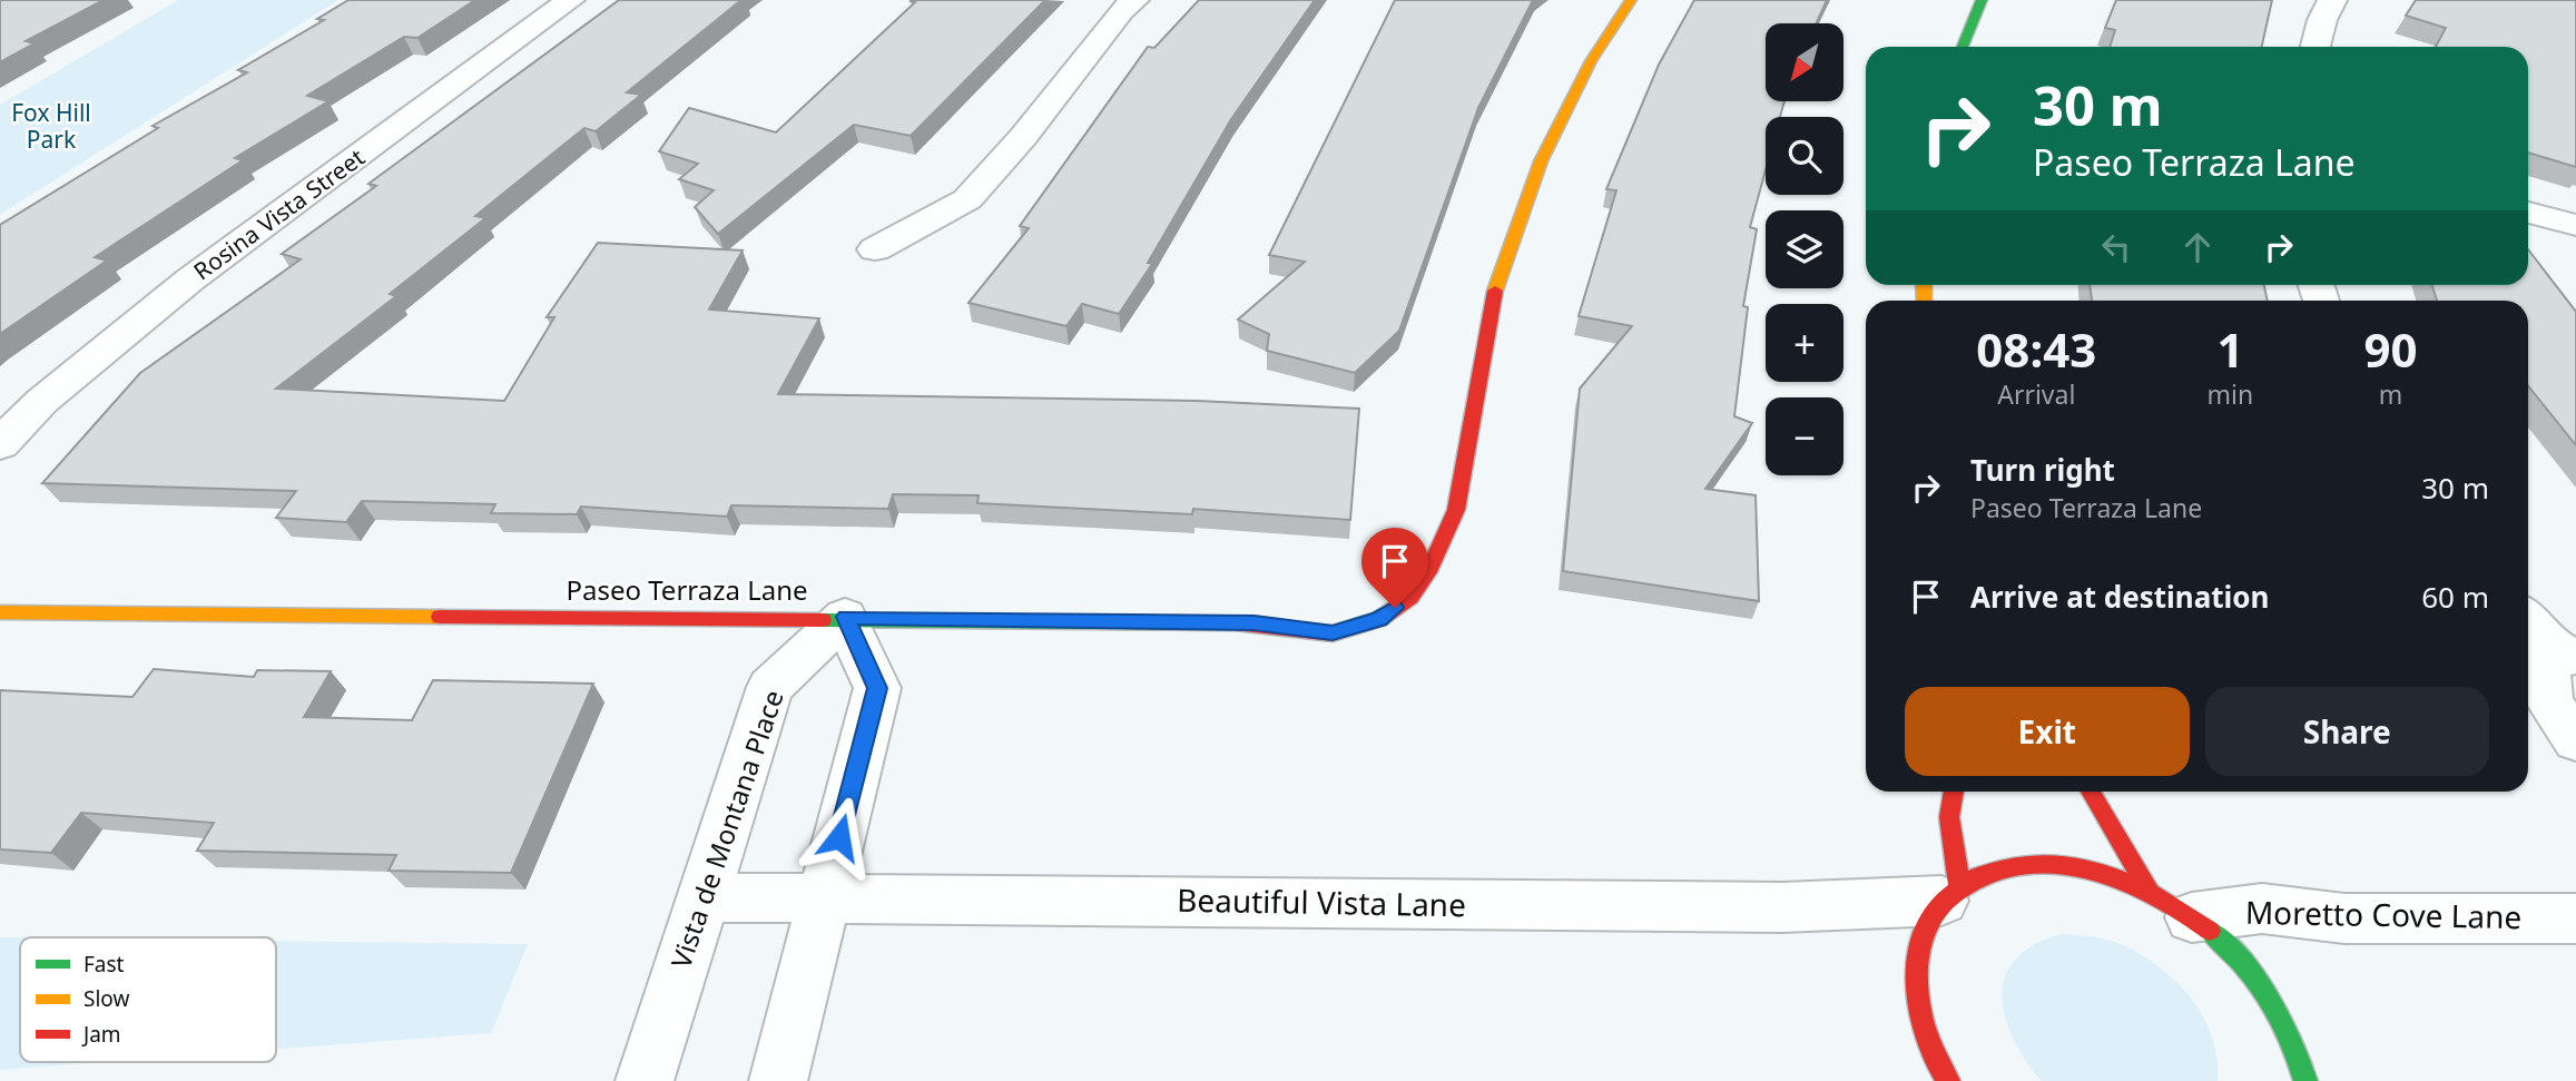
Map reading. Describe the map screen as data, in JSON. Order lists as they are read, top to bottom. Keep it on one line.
{"streets":{"street":["Rosina Vista Street","Paseo Terraza Lane","Vista de Montana Place","Beautiful Vista Lane","Moretto Cove Lane"]},"crossings":[["Paseo Terraza Lane","Vista de Montana Place"],["Vista de Montana Place","Beautiful Vista Lane"]],"parks":["Fox Hill Park"],"legend":["Fast","Slow","Jam"],"north":"bottom left","page":{"map_buttons":["+","−"],"turn":["30 m","Paseo Terraza Lane"],"eta":["08:43","Arrival","1","min","90","m"],"list":[{"name":"Turn right","note":"Paseo Terraza Lane","value":"30 m"},{"name":"Arrive at destination","value":"60 m"}],"buttons":["Exit","Share"]}}
